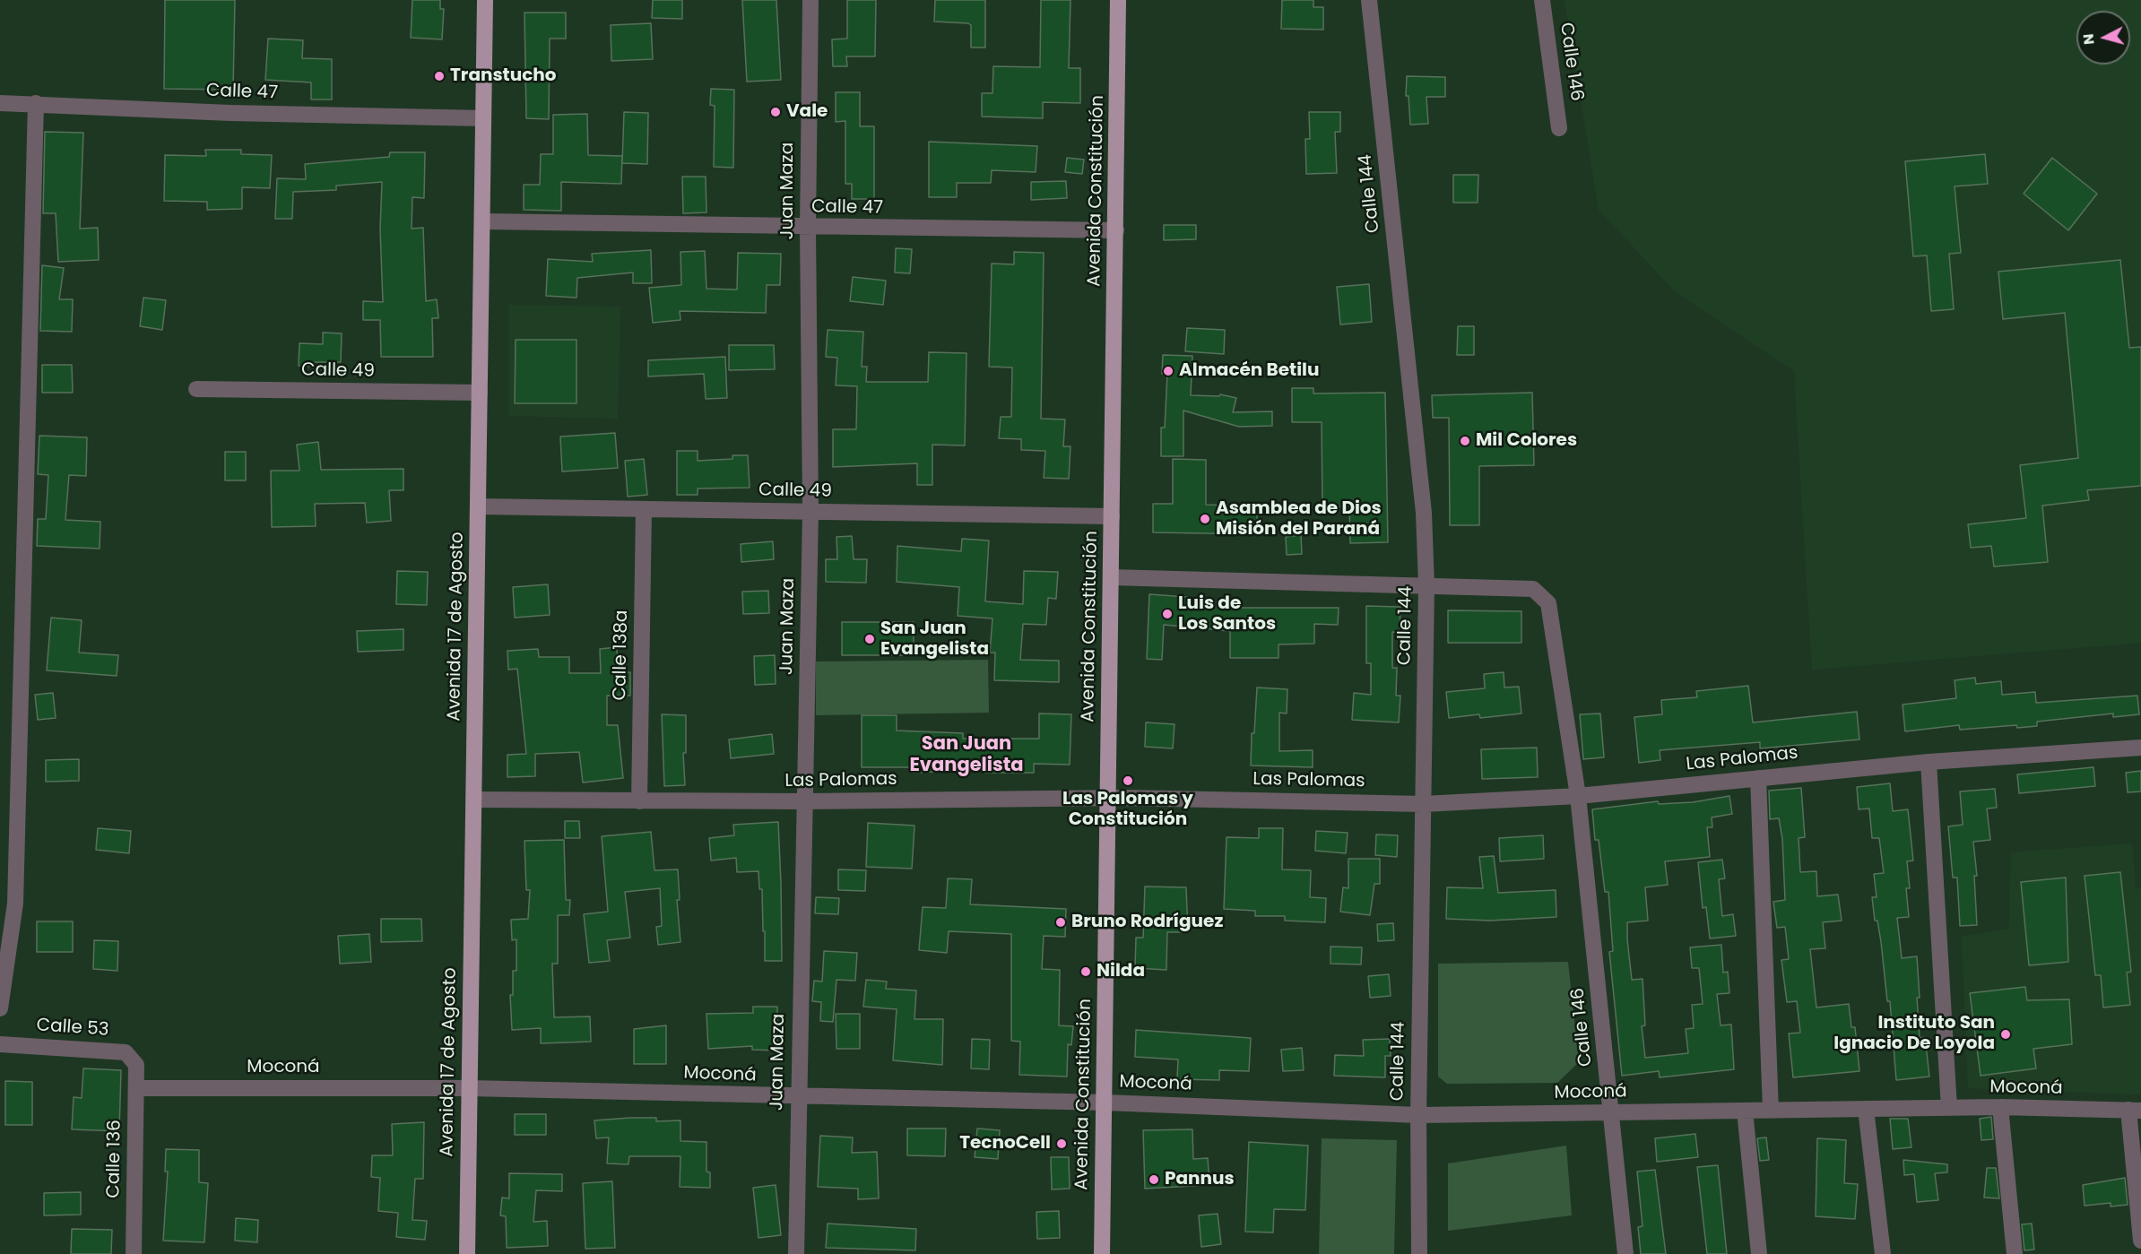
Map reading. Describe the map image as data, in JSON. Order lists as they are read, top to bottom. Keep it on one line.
{"streets":{"main road":["Avenida Constitución","Avenida 17 de Agosto"],"street":["Calle 146","Calle 47","Juan Maza","Calle 144","Calle 49","Calle 138a","Las Palomas","Calle 53","Moconá","Calle 136"]},"crossings":[["Calle 146","Avenida Constitución"],["Calle 146","Calle 144"],["Calle 146","Las Palomas"],["Calle 146","Moconá"],["Calle 47","Juan Maza"],["Calle 47","Avenida Constitución"],["Calle 47","Avenida 17 de Agosto"],["Juan Maza","Calle 49"],["Juan Maza","Las Palomas"],["Juan Maza","Moconá"],["Avenida Constitución","Calle 49"],["Avenida Constitución","Las Palomas"],["Avenida Constitución","Moconá"],["Calle 144","Las Palomas"],["Calle 144","Moconá"],["Calle 49","Avenida 17 de Agosto"],["Calle 49","Calle 138a"],["Avenida 17 de Agosto","Las Palomas"],["Avenida 17 de Agosto","Moconá"],["Calle 138a","Las Palomas"],["Calle 53","Calle 136"],["Moconá","Calle 136"]],"districts":["San Juan Evangelista"],"places":["Transtucho","Vale","Almacén Betilu","Mil Colores","Asamblea de Dios Misión del Paraná","Luis de Los Santos","San Juan Evangelista","Las Palomas y Constitución","Bruno Rodríguez","Nilda","Instituto San Ignacio De Loyola","TecnoCell","Pannus"],"north":"left"}
